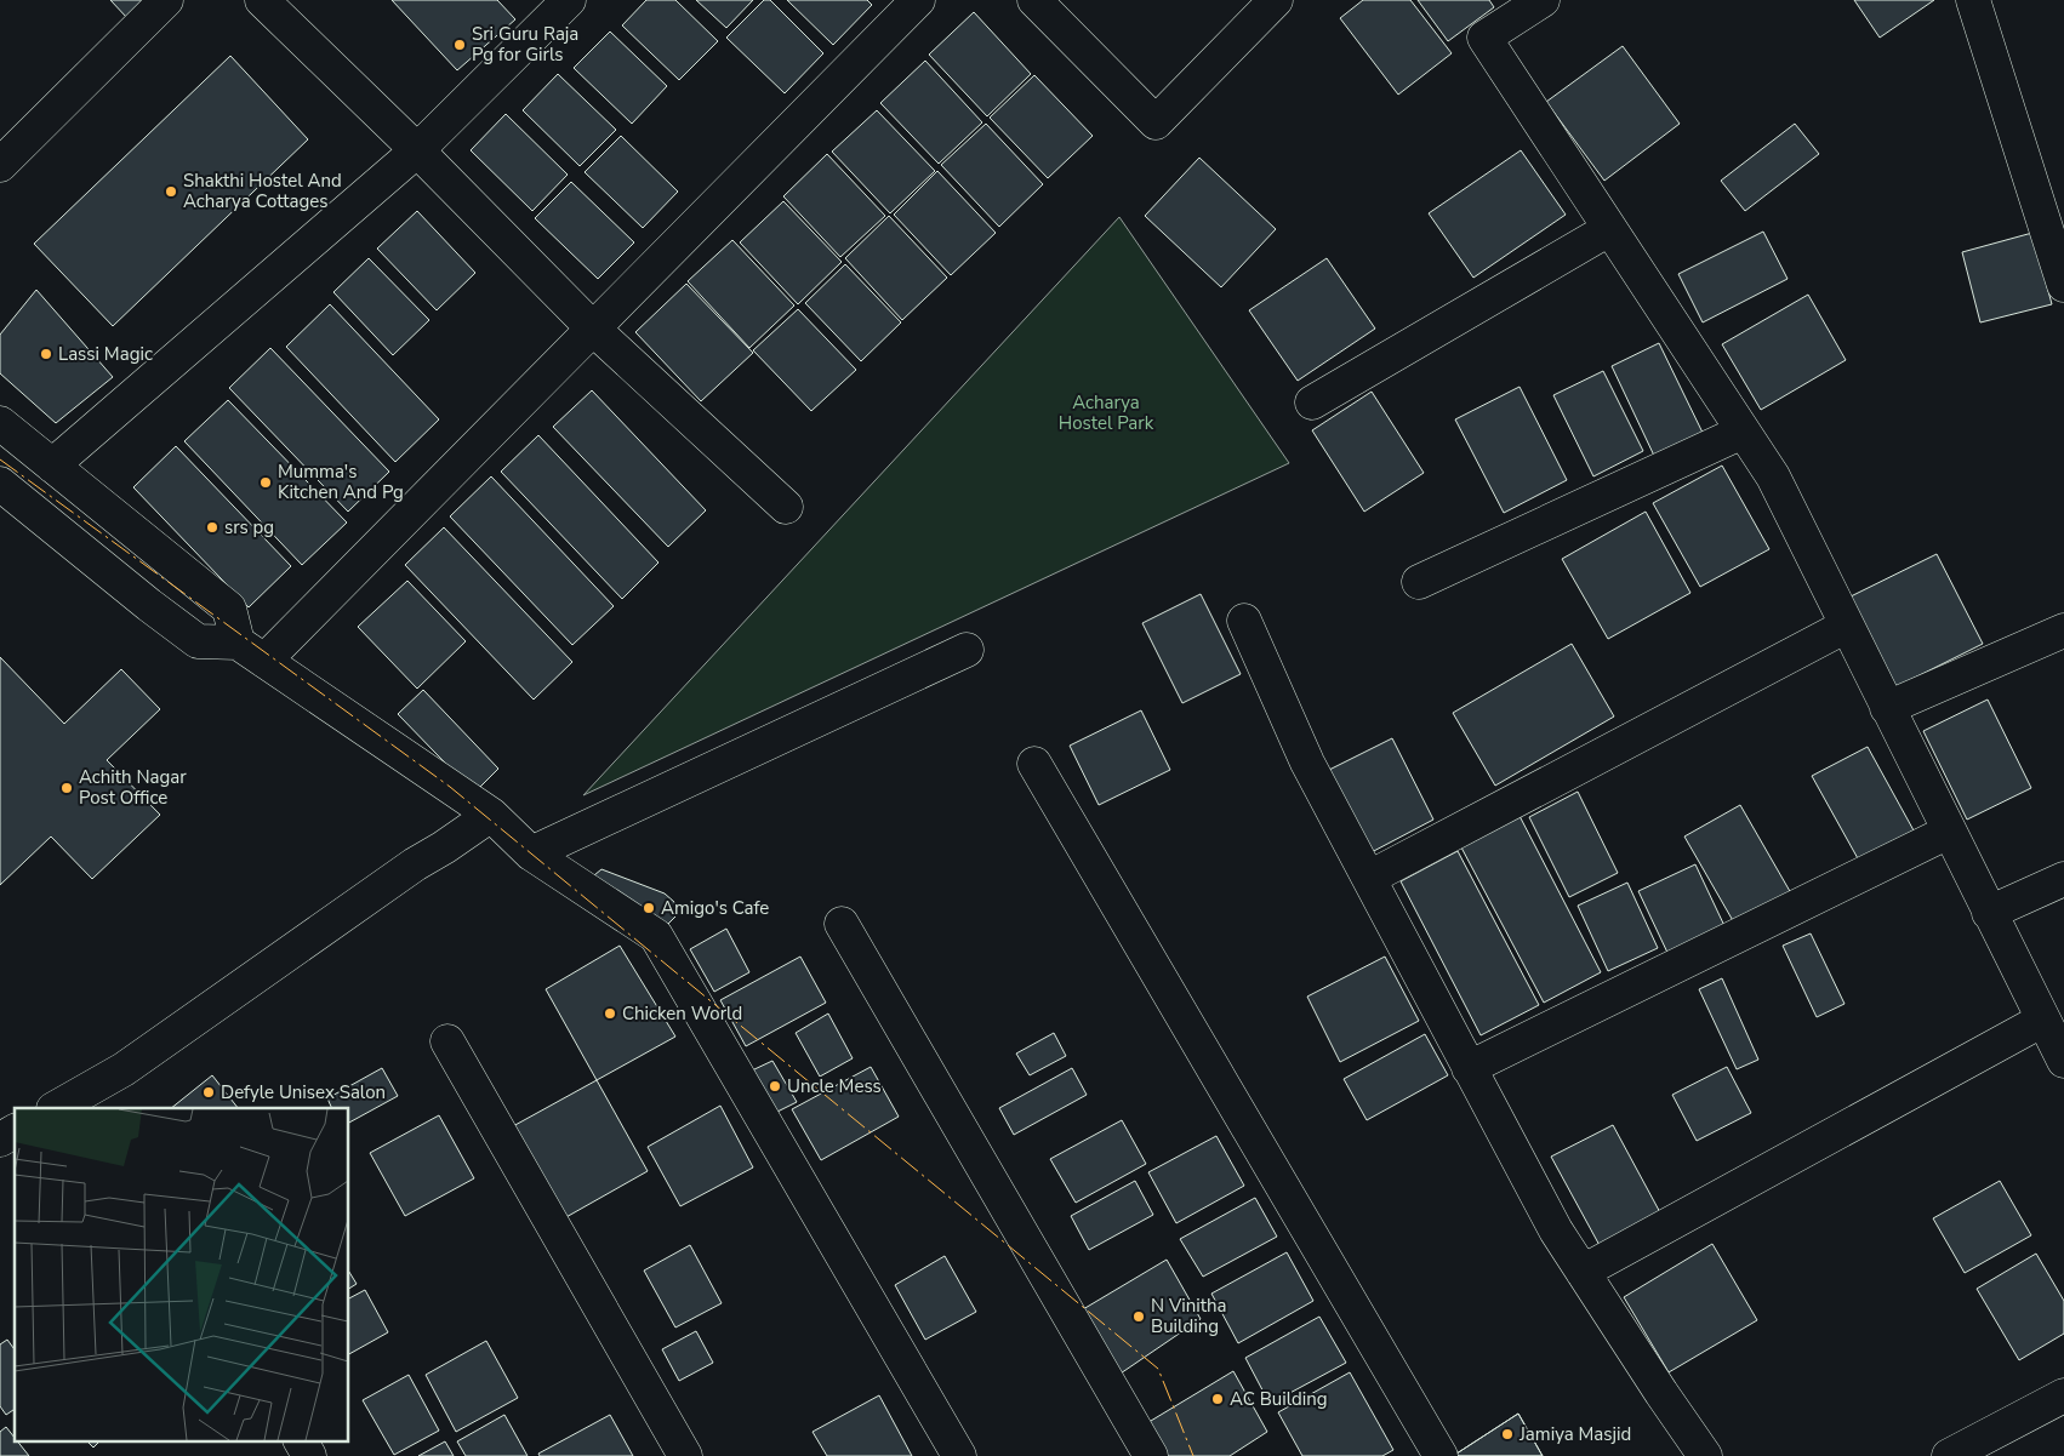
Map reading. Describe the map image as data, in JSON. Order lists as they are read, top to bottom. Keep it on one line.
{"parks":["Acharya Hostel Park"],"places":["Sri Guru Raja Pg for Girls","Shakthi Hostel And Acharya Cottages","Lassi Magic","Mumma's Kitchen And Pg","srs pg","Achith Nagar Post Office","Amigo's Cafe","Chicken World","Uncle Mess","Defyle Unisex Salon","N Vinitha Building","AC Building","Jamiya Masjid"]}
